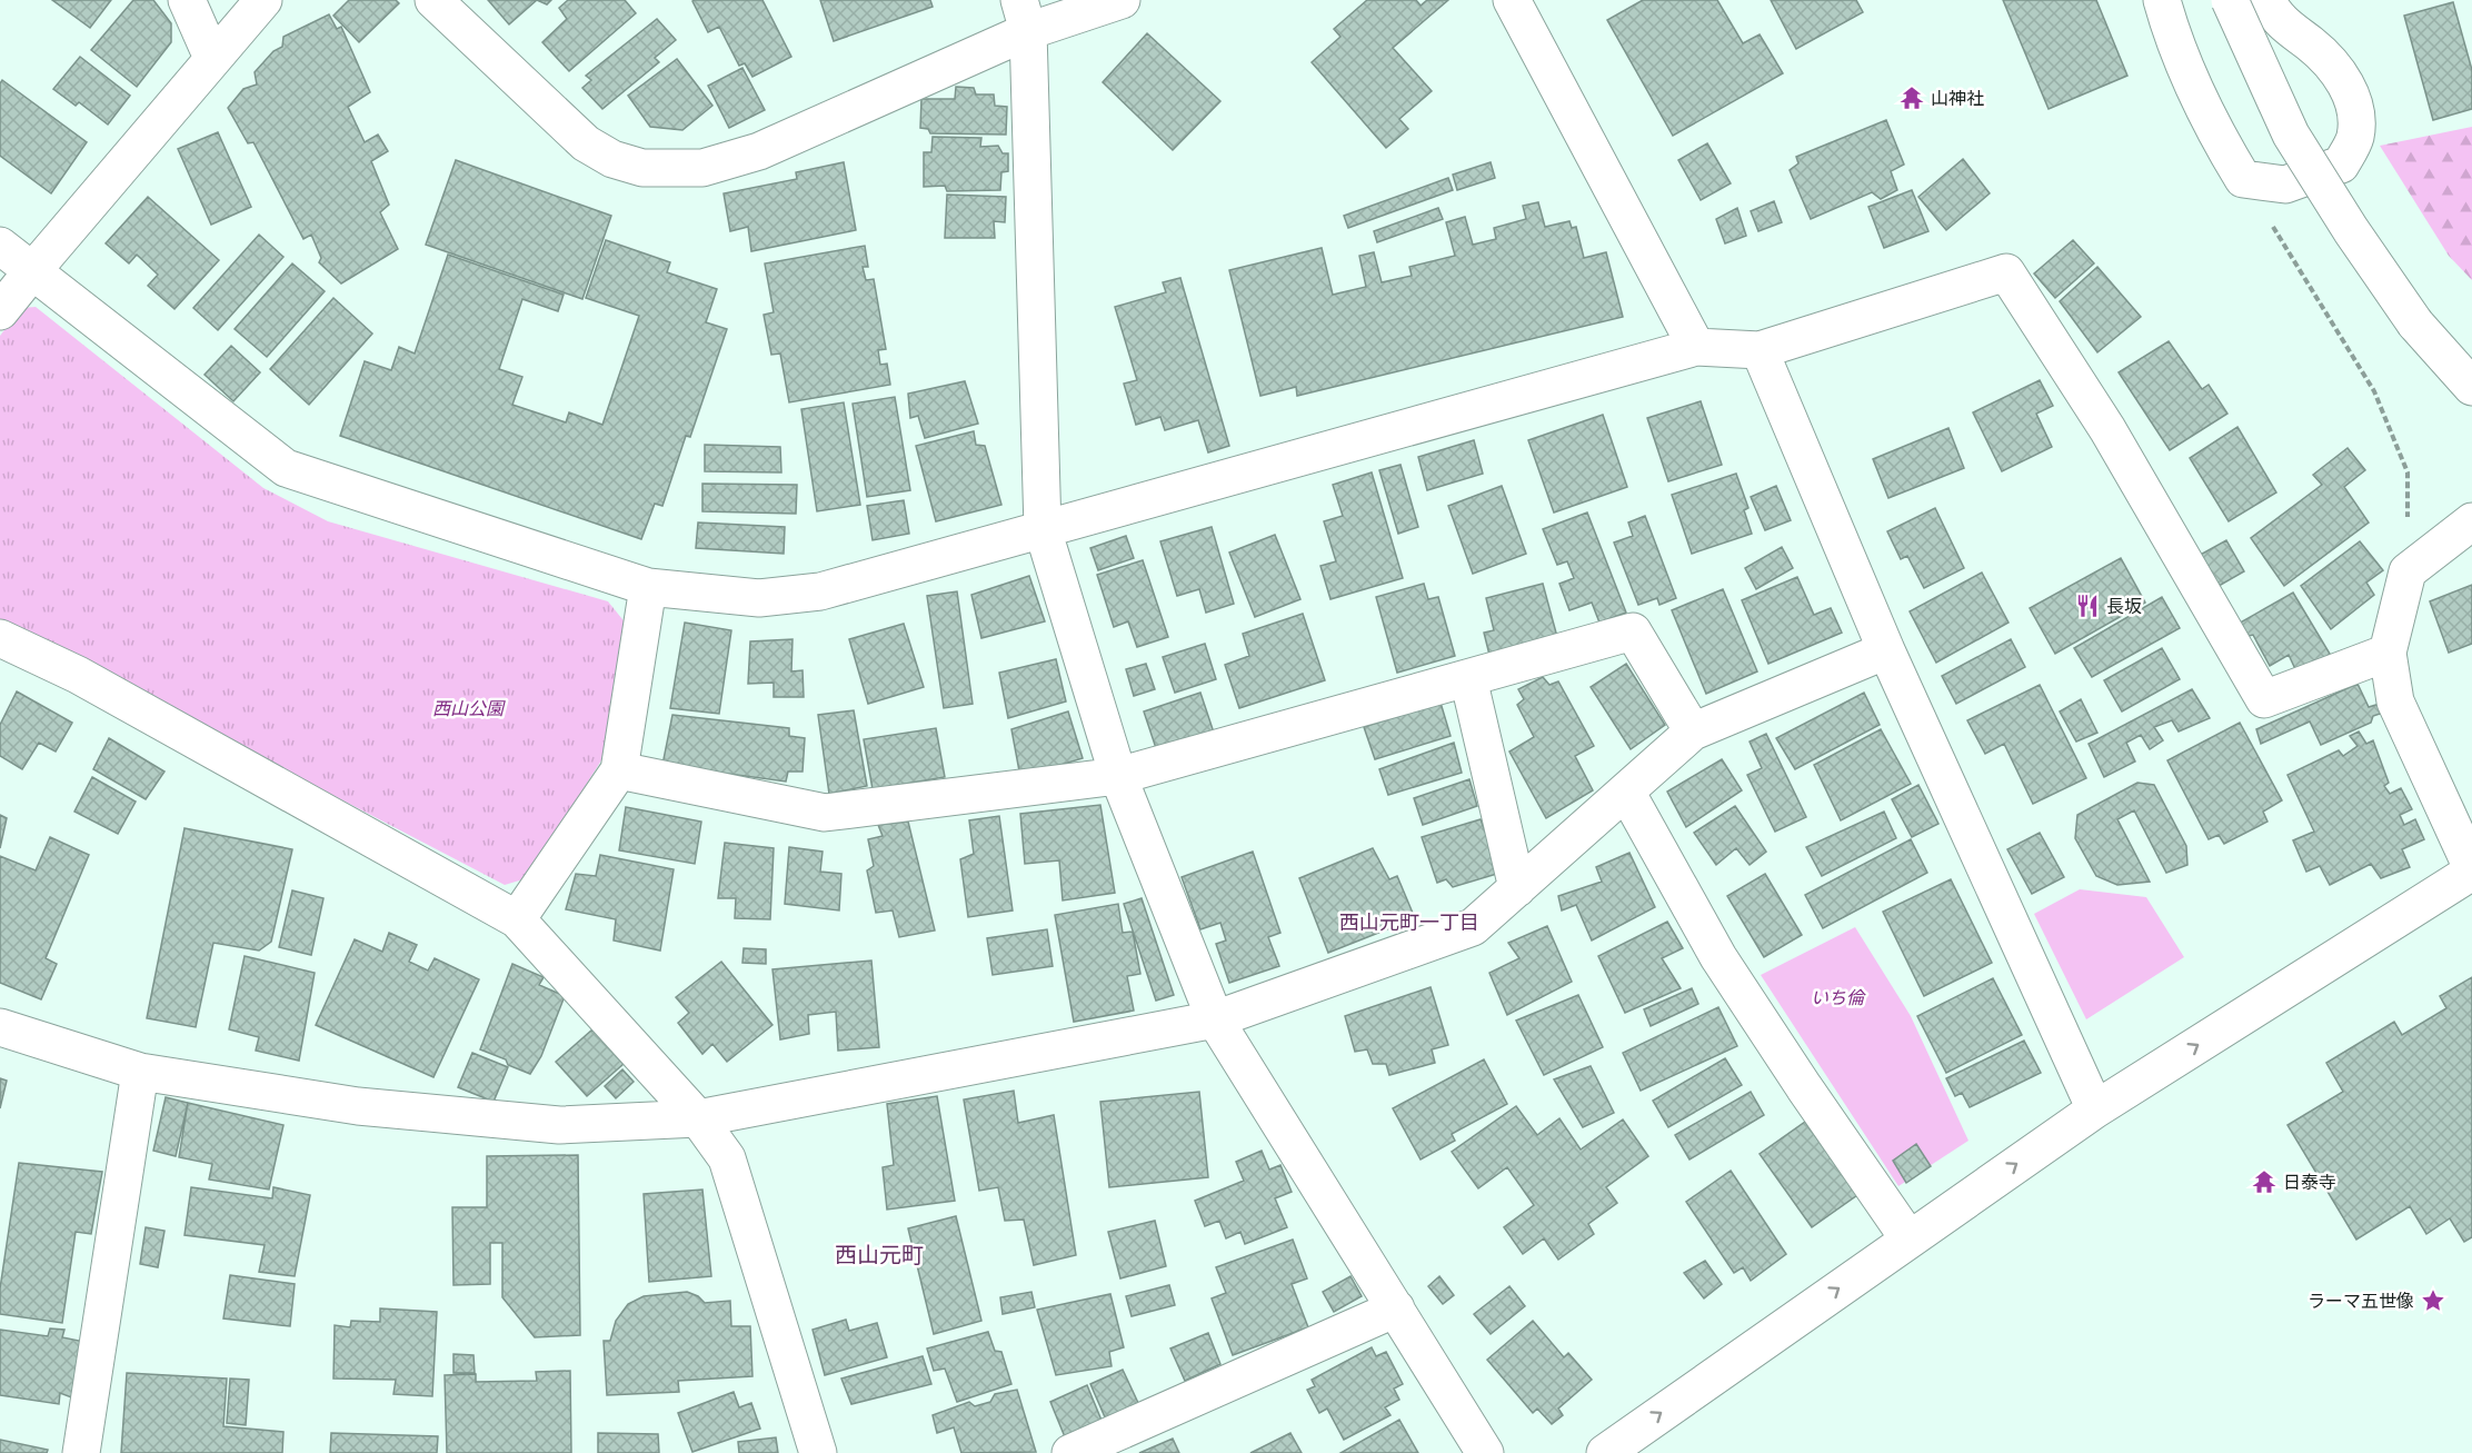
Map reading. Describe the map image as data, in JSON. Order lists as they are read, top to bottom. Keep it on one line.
{"districts":["西山元町一丁目","西山元町"],"parks":["西山公園","いち倫"],"places":{"temple":["山神社","日泰寺"],"restaurant":["長坂"],"place":["ラーマ五世像"]}}
